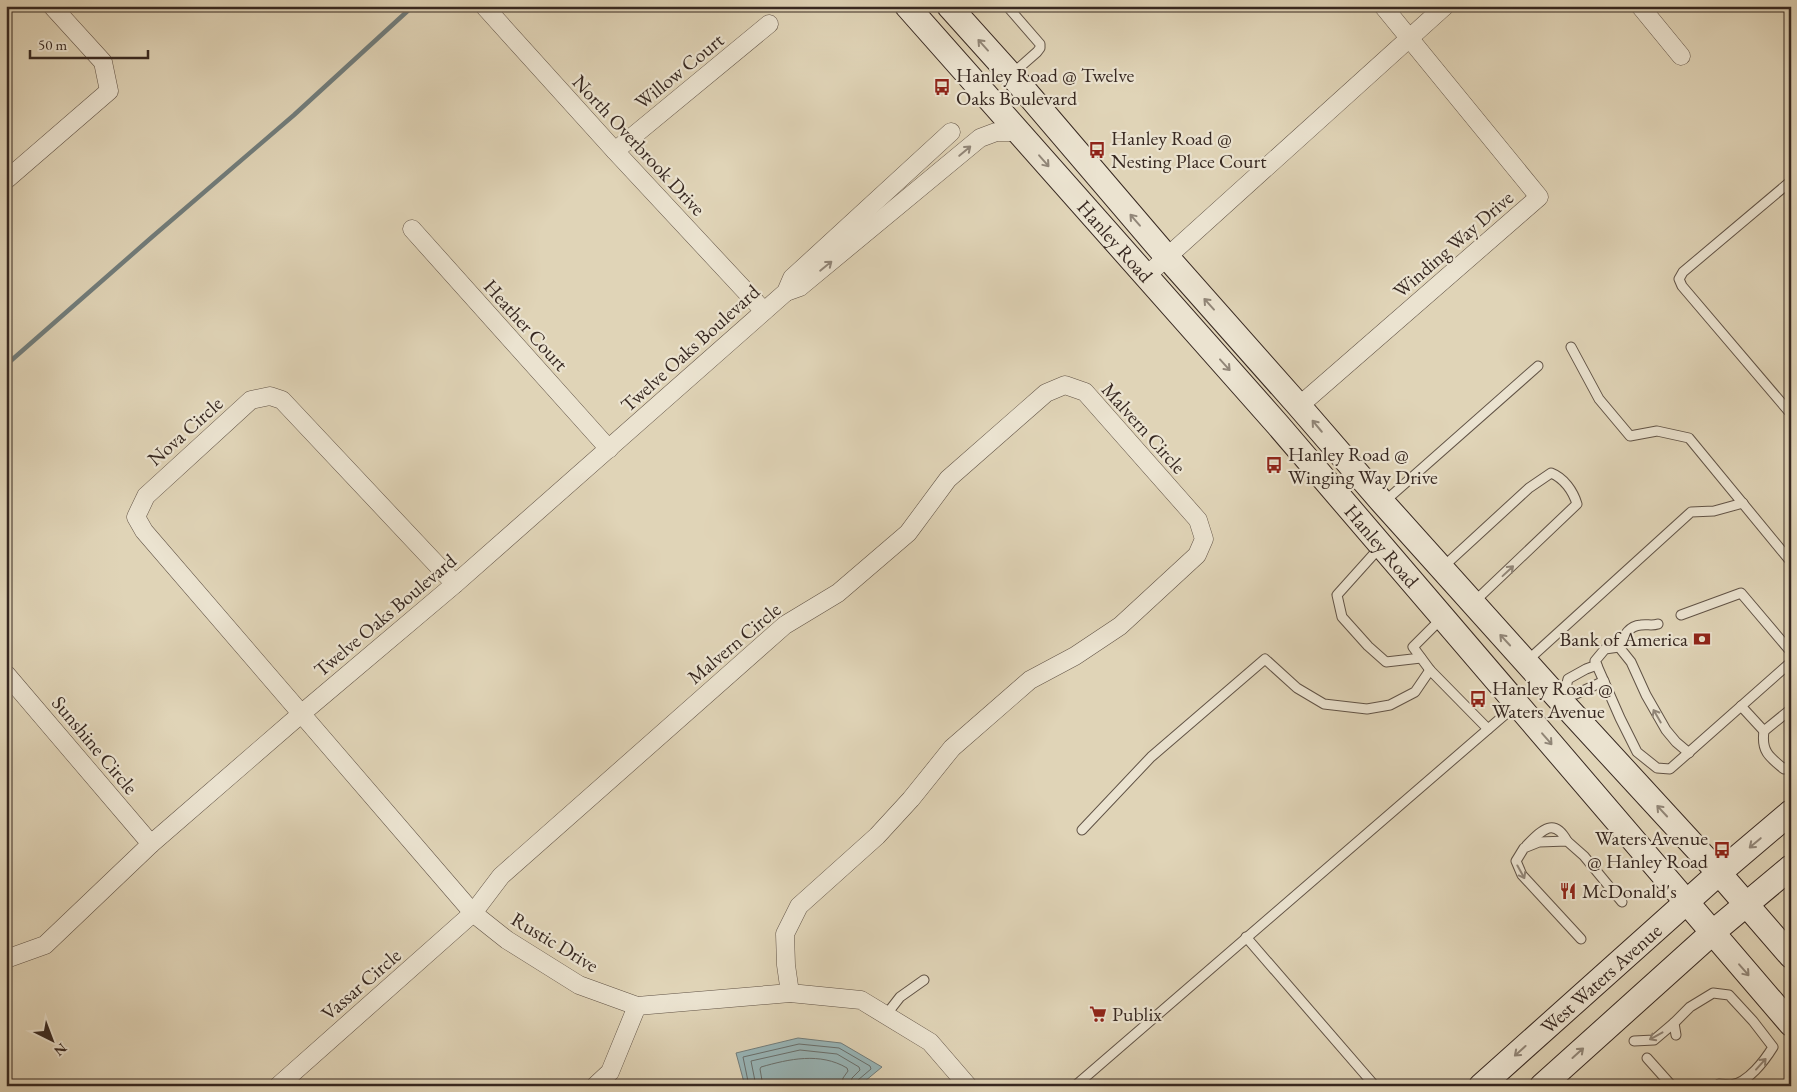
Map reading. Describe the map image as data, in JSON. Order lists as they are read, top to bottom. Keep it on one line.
{"streets":{"main road":["Hanley Road","West Waters Avenue"],"street":["Willow Court","North Overbrook Drive","Winding Way Drive","Heather Court","Twelve Oaks Boulevard","Malvern Circle","Nova Circle","Sunshine Circle","Rustic Drive","Vassar Circle"]},"crossings":[["Willow Court","North Overbrook Drive"],["North Overbrook Drive","Twelve Oaks Boulevard"],["Hanley Road","Winding Way Drive"],["Hanley Road","Twelve Oaks Boulevard"],["Hanley Road","West Waters Avenue"],["Heather Court","Twelve Oaks Boulevard"],["Twelve Oaks Boulevard","Nova Circle"],["Twelve Oaks Boulevard","Sunshine Circle"],["Twelve Oaks Boulevard","Rustic Drive"],["Malvern Circle","Rustic Drive"],["Malvern Circle","Vassar Circle"],["Nova Circle","Rustic Drive"],["Rustic Drive","Vassar Circle"]],"places":{"bus stop":["Hanley Road @ Twelve Oaks Boulevard","Hanley Road @ Nesting Place Court","Hanley Road @ Winging Way Drive","Hanley Road @ Waters Avenue","Waters Avenue @ Hanley Road"],"bank":["Bank of America"],"restaurant":["McDonald's"],"supermarket":["Publix"]},"scale_bar":"50 m","north":"bottom right"}
